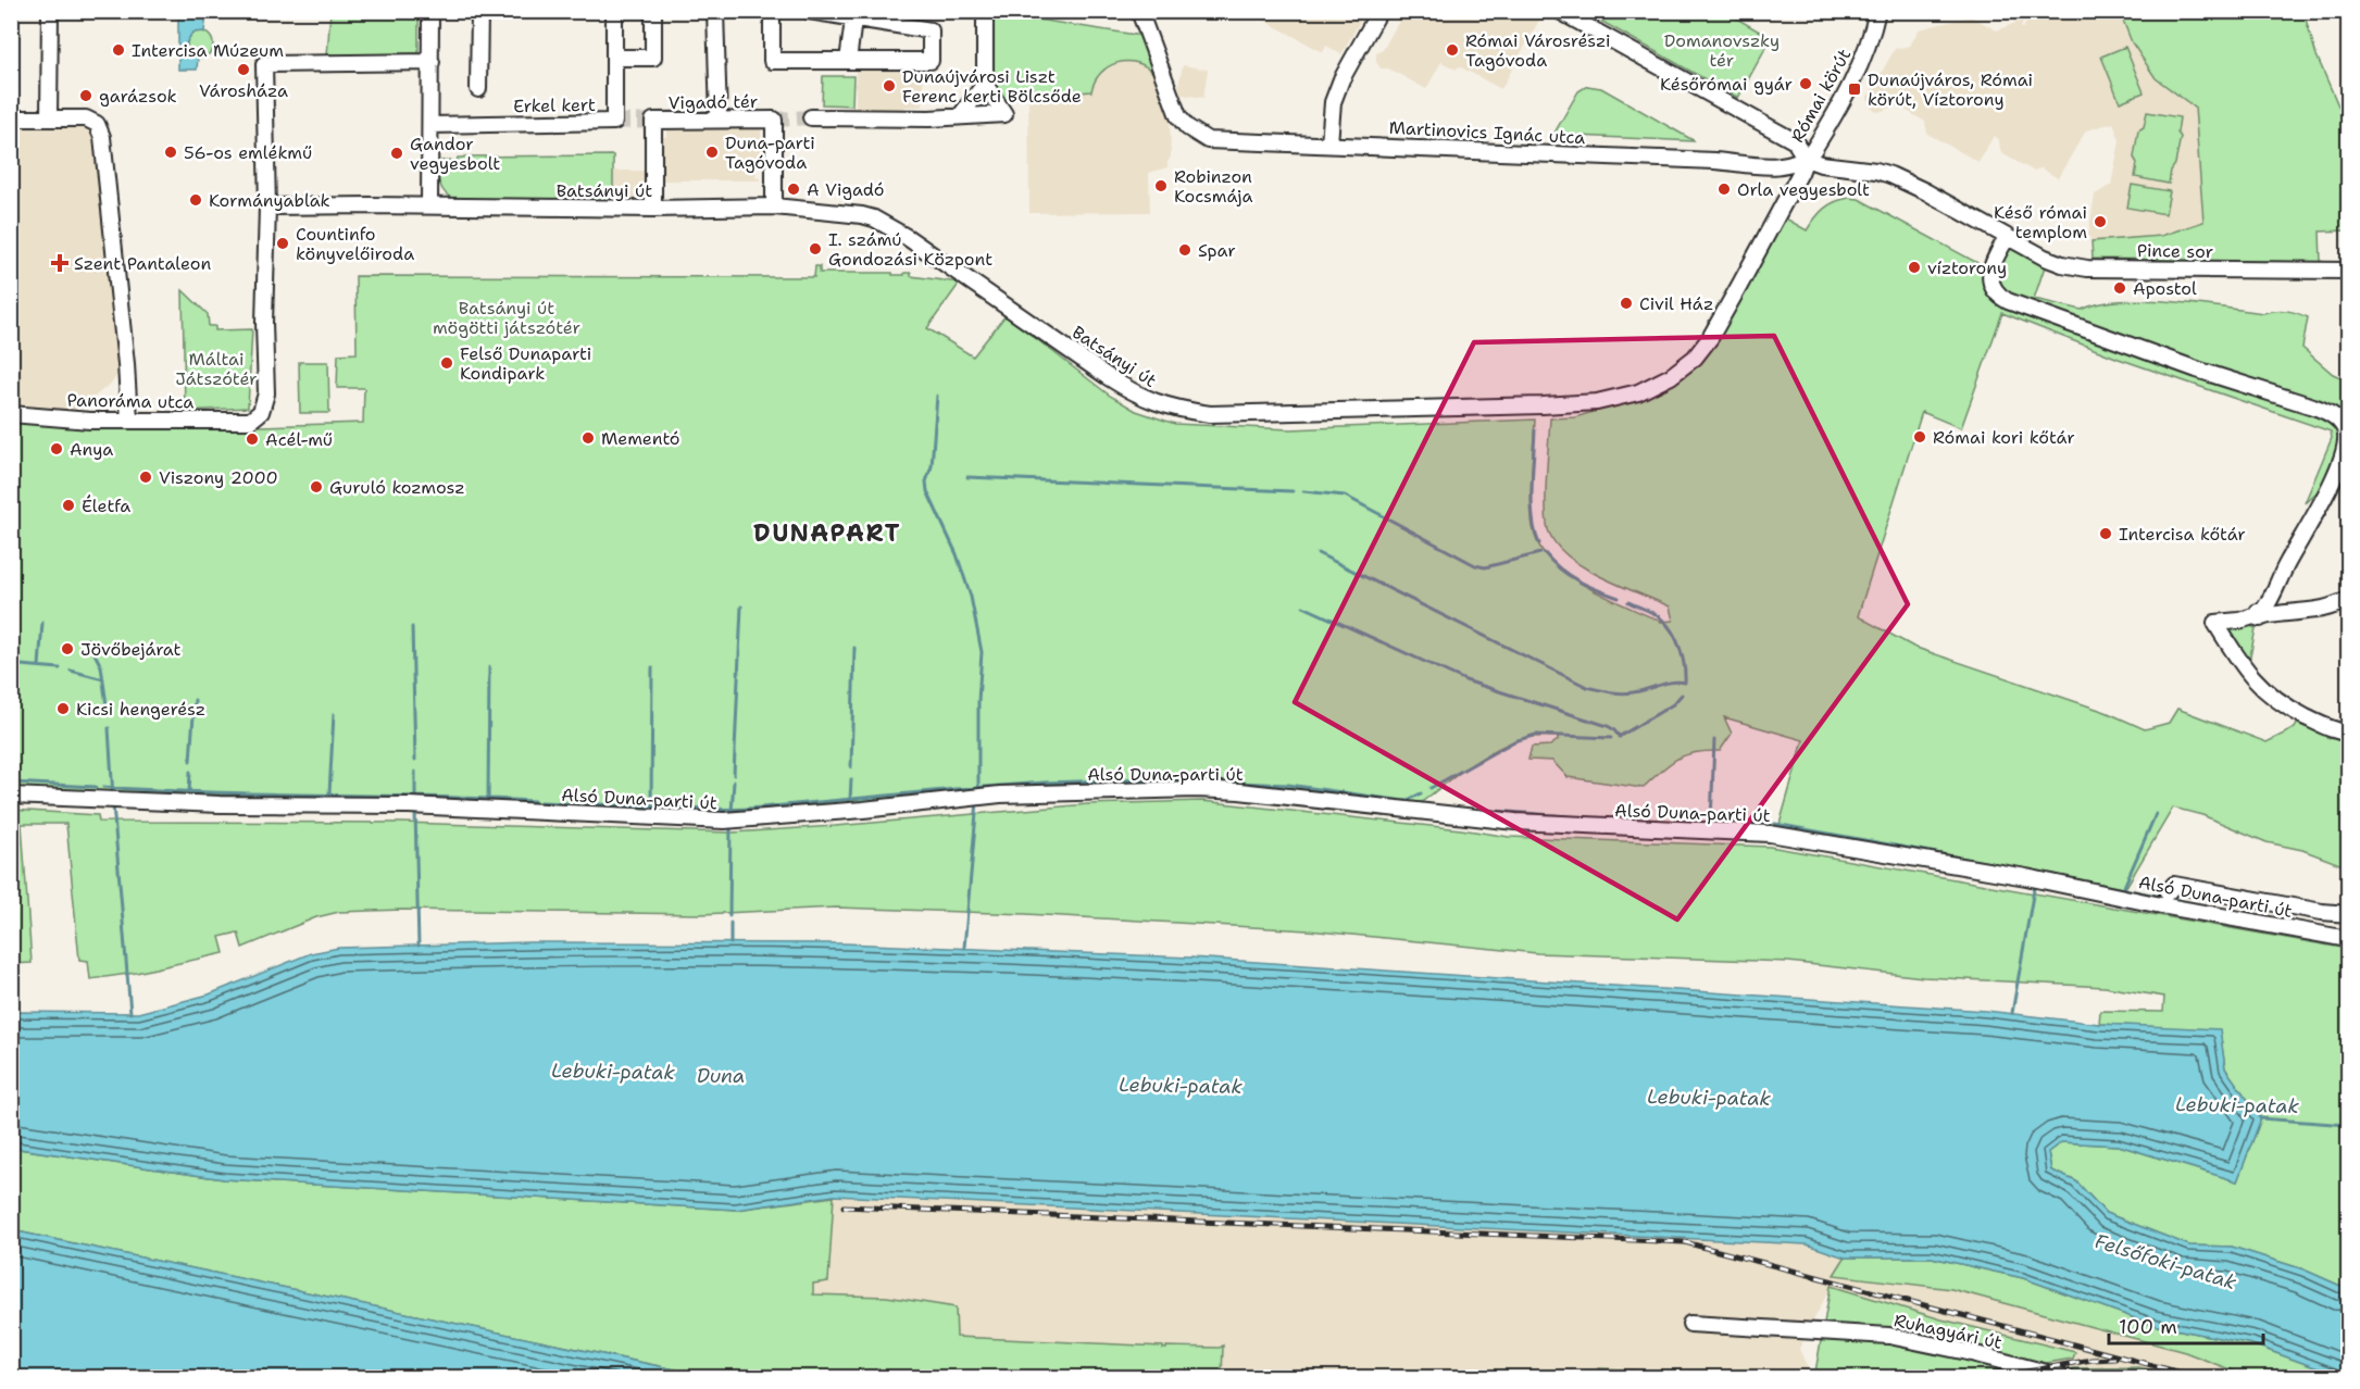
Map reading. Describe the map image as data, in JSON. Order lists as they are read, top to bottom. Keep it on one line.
{"streets":{"street":["Római körút","Vigadó tér","Erkel kert","Martinovics Ignác utca","Batsányi út","Pince sor","Panoráma utca","Alsó Duna-parti út","Ruhagyári út"]},"crossings":[["Római körút","Martinovics Ignác utca"],["Római körút","Batsányi út"],["Vigadó tér","Batsányi út"],["Martinovics Ignác utca","Batsányi út"],["Martinovics Ignác utca","Pince sor"],["Batsányi út","Panoráma utca"]],"districts":["DUNAPART"],"water":["Lebuki-patak","Duna","Felsőfoki-patak"],"parks":["Domanovszky tér","Batsányi út mögötti játszótér","Máltai Játszótér"],"places":{"other":["Intercisa Múzeum","Római Városrészi Tagóvoda","Városháza","Későrómai gyár","Dunaújvárosi Liszt Ferenc kerti Bölcsőde","garázsok","56-os emlékmű","Duna-parti Tagóvoda","Gandor vegyesbolt","Robinzon Kocsmája","A Vigadó","Orla vegyesbolt","Kormányablak","Késő római templom","Countinfo könyvelőiroda","I. számú Gondozási Központ","Spar","víztorony","Apostol","Civil Ház","Felső Dunaparti Kondipark","Római kori kőtár","Mementó","Acél-mű","Anya","Viszony 2000","Guruló kozmosz","Életfa","Intercisa kőtár","Jövőbejárat","Kicsi hengerész"],"transit":["Dunaújváros, Római körút, Víztorony"],"health":["Szent Pantaleon"]},"scale_bar":"100 m"}
